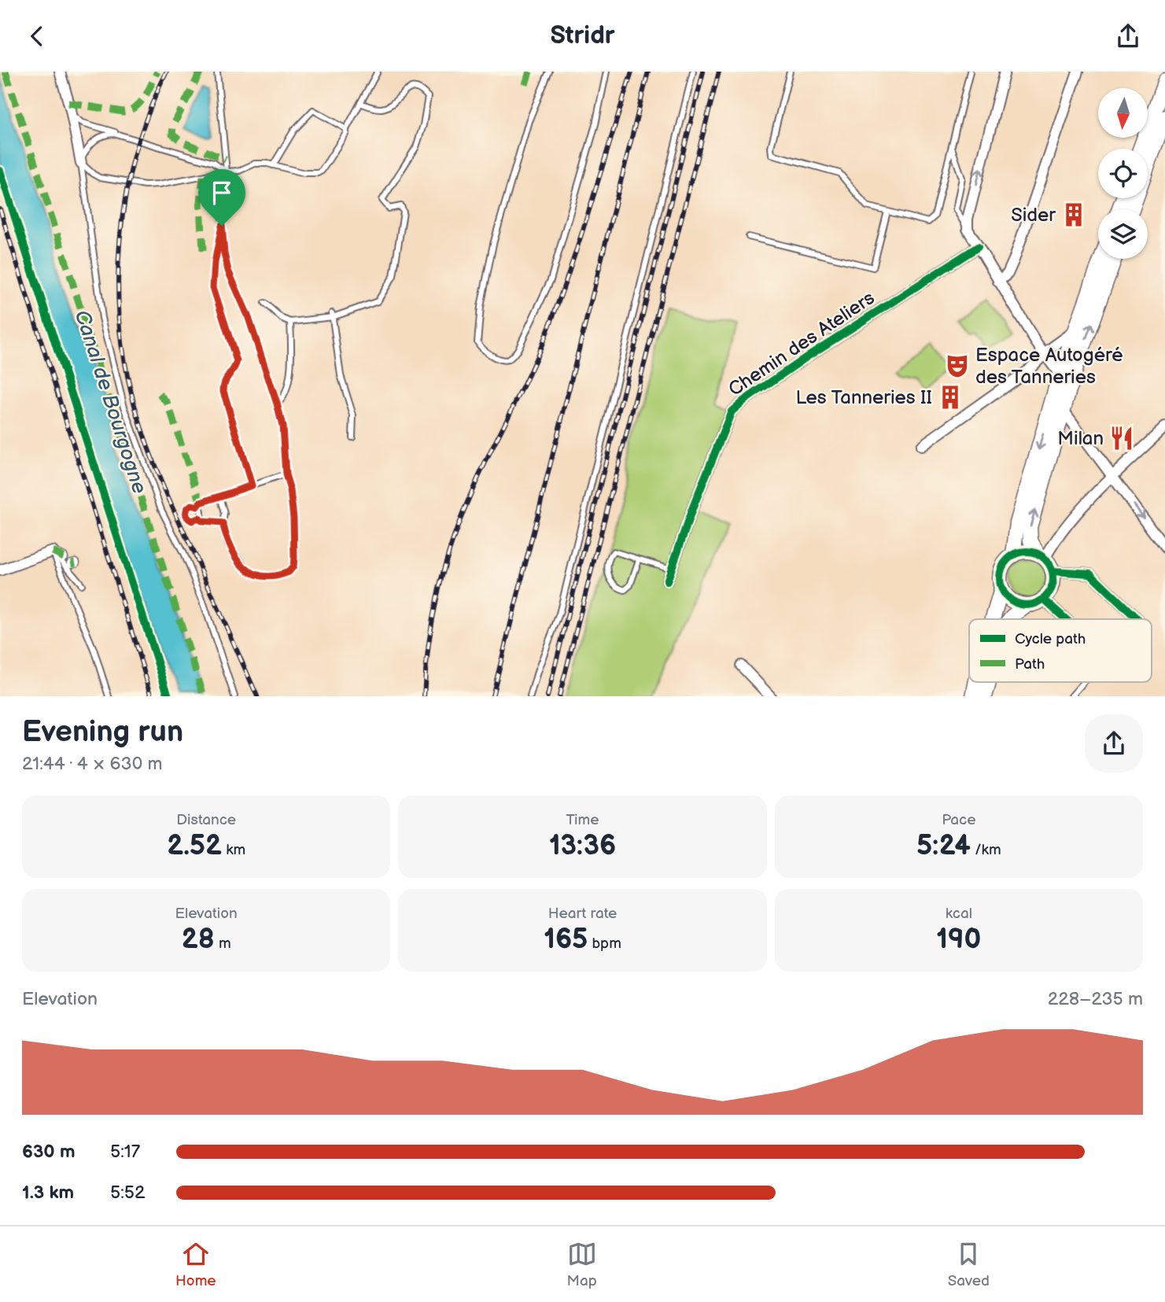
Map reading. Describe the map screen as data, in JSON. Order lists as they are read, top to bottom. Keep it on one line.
{"streets":{"street":["Chemin des Ateliers"]},"water":["Canal de Bourgogne"],"places":{"building":["Sider","Les Tanneries II"],"theatre":["Espace Autogéré des Tanneries"],"restaurant":["Milan"]},"legend":["Cycle path","Path"],"north":"bottom","page":{"header":"Stridr","heading":["Evening run","21:44 · 4 × 630 m"],"stats":[["Distance","2.52 km"],["Time","13:36"],["Pace","5:24 /km"],["Elevation","28 m"],["Heart rate","165 bpm"],["kcal","190"]],"chart":["Elevation","228–235 m"],"list":[{"name":"630 m","note":"5:17"},{"name":"1.3 km","note":"5:52"}],"tabs":["Home","Map","Saved"]}}
